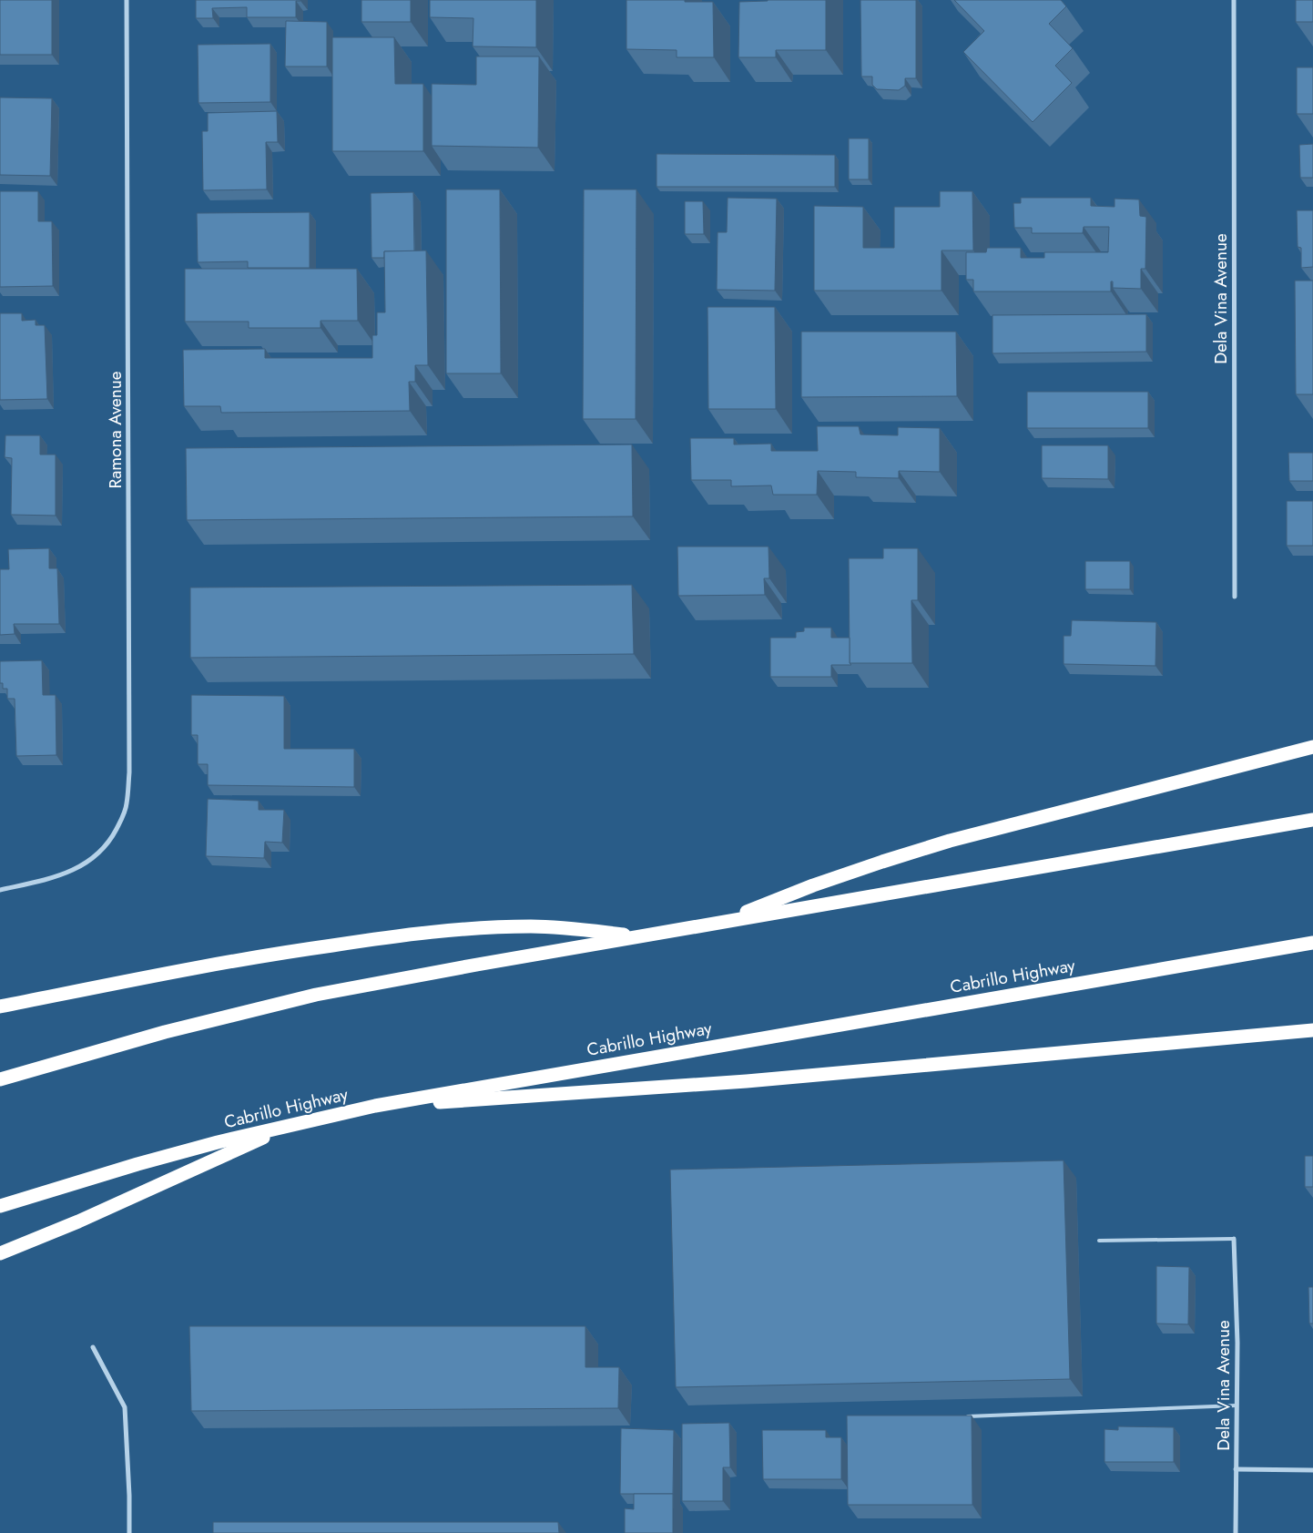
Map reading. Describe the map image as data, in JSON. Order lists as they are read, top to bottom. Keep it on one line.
{"streets":{"highway":["Cabrillo Highway"],"street":["Dela Vina Avenue","Ramona Avenue"]}}
